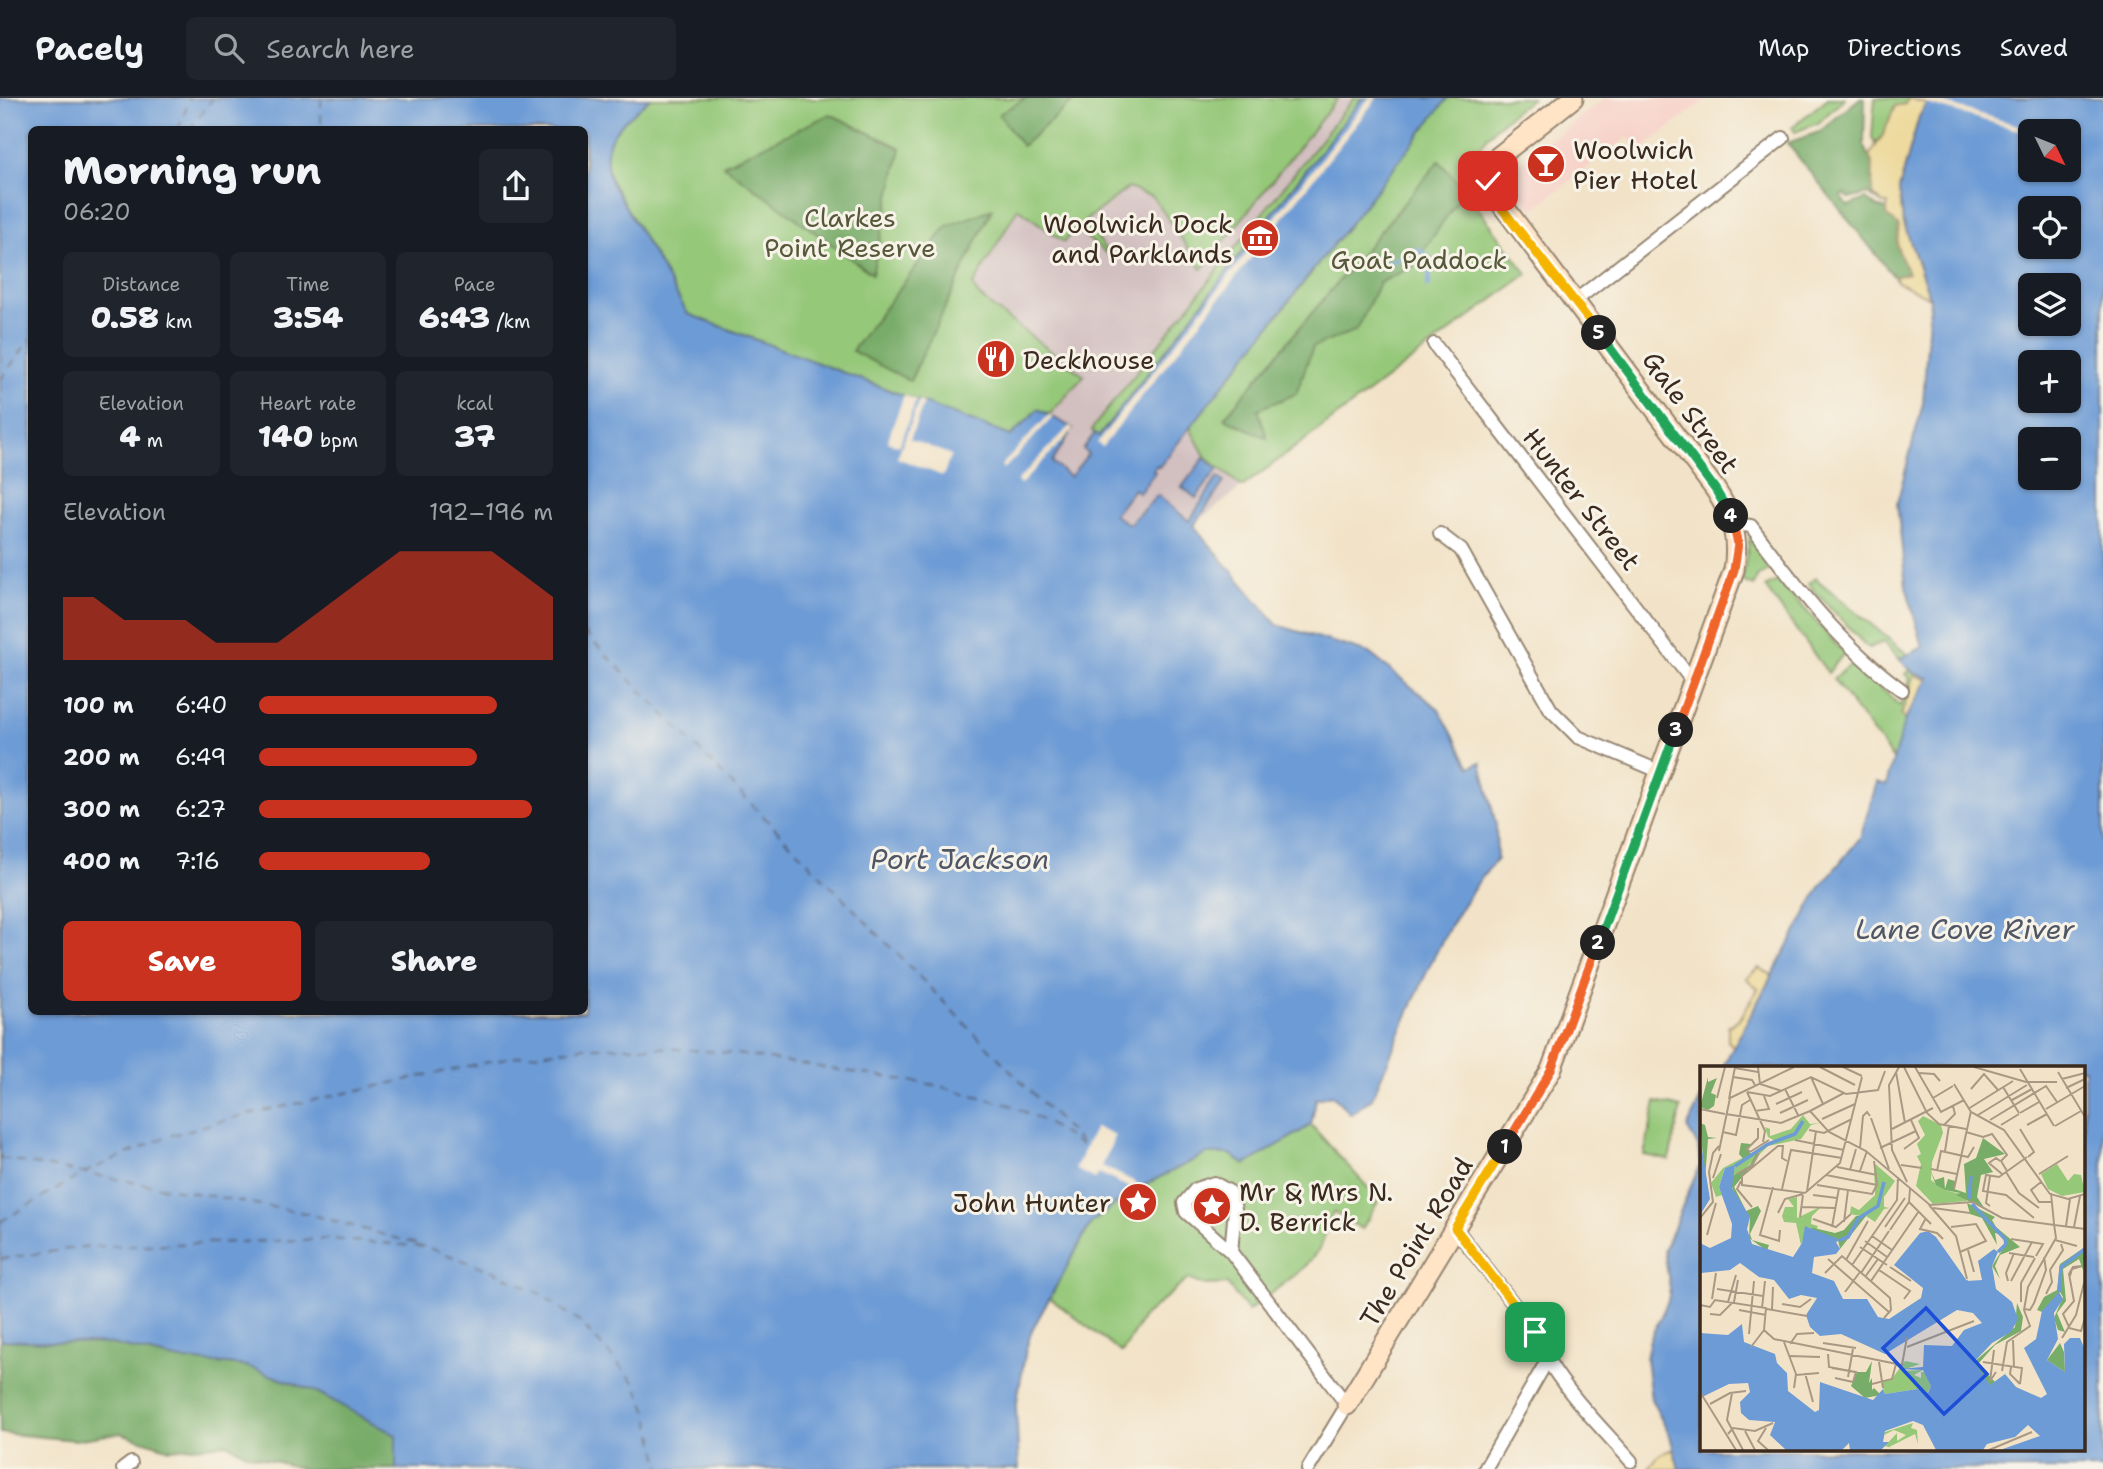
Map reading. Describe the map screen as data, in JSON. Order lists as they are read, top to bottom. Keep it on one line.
{"streets":{"street":["Gale Street","Hunter Street","The Point Road"]},"crossings":[["Gale Street","The Point Road"],["Hunter Street","The Point Road"]],"water":["Port Jackson","Lane Cove River"],"parks":["Clarkes Point Reserve","Goat Paddock"],"places":{"bar":["Woolwich Pier Hotel"],"museum":["Woolwich Dock and Parklands"],"restaurant":["Deckhouse"],"place":["John Hunter","Mr & Mrs N. D. Berrick"]},"north":"bottom right","page":{"header":"Pacely","search":"Search here","nav":["Map","Directions","Saved"],"map_buttons":["+","−"],"heading":["Morning run","06:20"],"stats":[["Distance","0.58 km"],["Time","3:54"],["Pace","6:43 /km"],["Elevation","4 m"],["Heart rate","140 bpm"],["kcal","37"]],"pins":["5","4","3","2","1"],"chart":["Elevation","192–196 m"],"list":[{"name":"100 m","note":"6:40"},{"name":"200 m","note":"6:49"},{"name":"300 m","note":"6:27"},{"name":"400 m","note":"7:16"}],"buttons":["Save","Share"]}}
